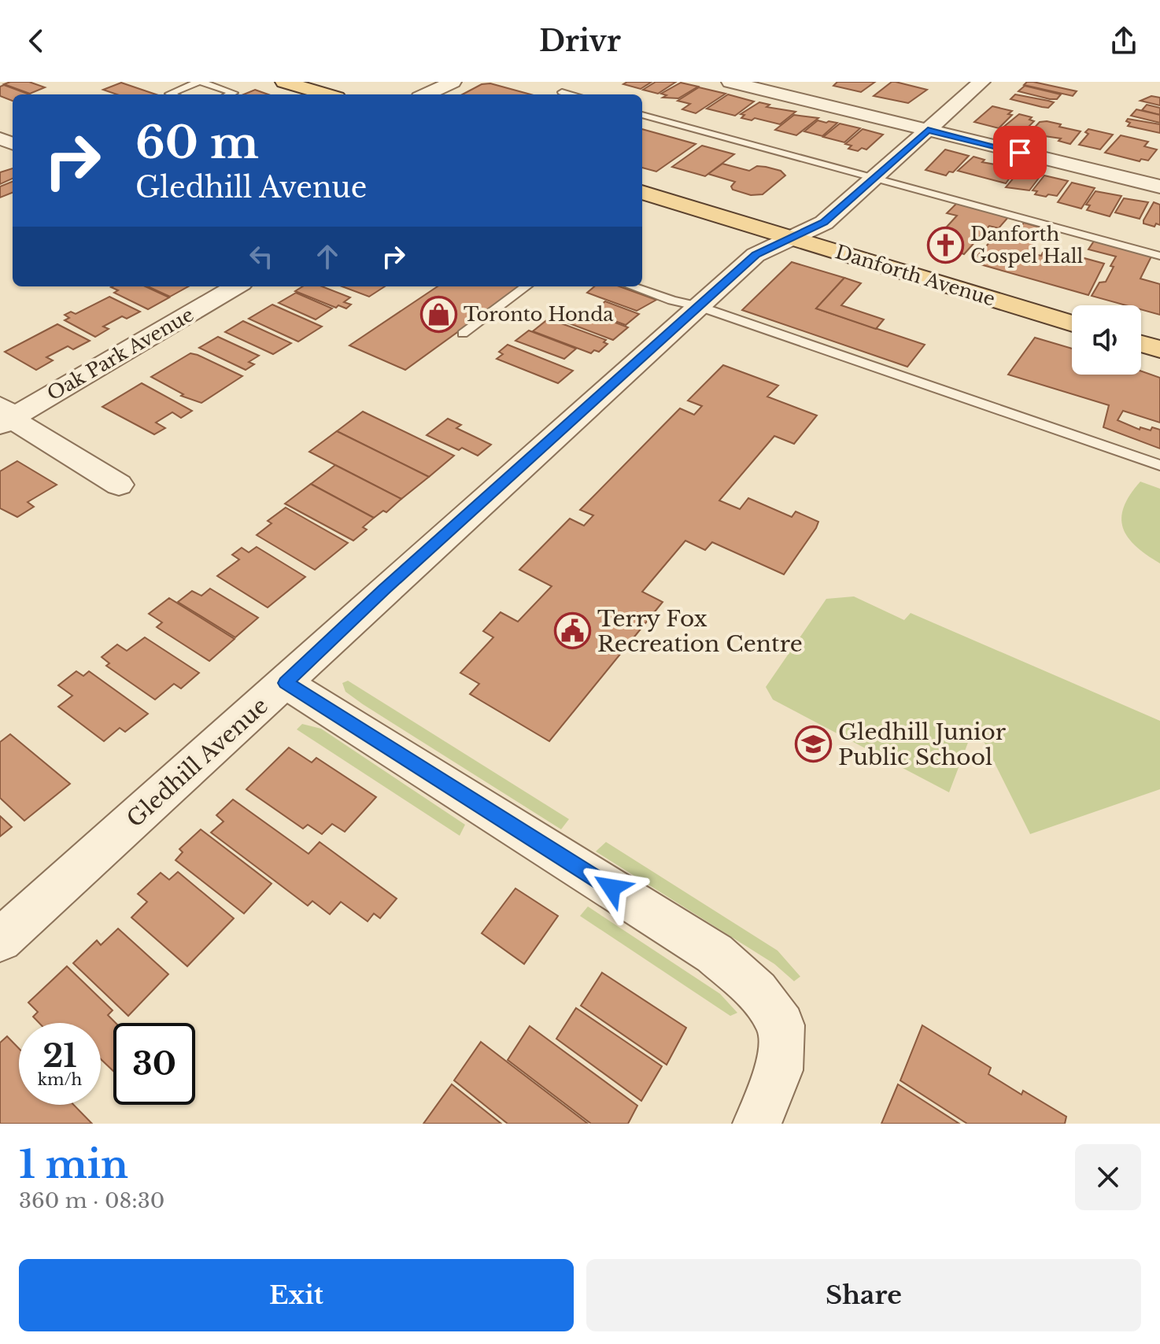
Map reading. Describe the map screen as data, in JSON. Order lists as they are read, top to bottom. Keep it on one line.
{"streets":{"main road":["Danforth Avenue"],"street":["Oak Park Avenue","Gledhill Avenue"]},"crossings":[["Danforth Avenue","Gledhill Avenue"]],"places":{"church":["Danforth Gospel Hall"],"shop":["Toronto Honda"],"public building":["Terry Fox Recreation Centre"],"school or university":["Gledhill Junior Public School"]},"page":{"header":"Drivr","turn":["60 m","Gledhill Avenue"],"speed":"21 km/h","limit":"30","heading":["1 min","360 m · 08:30"],"buttons":["Exit","Share"]}}
